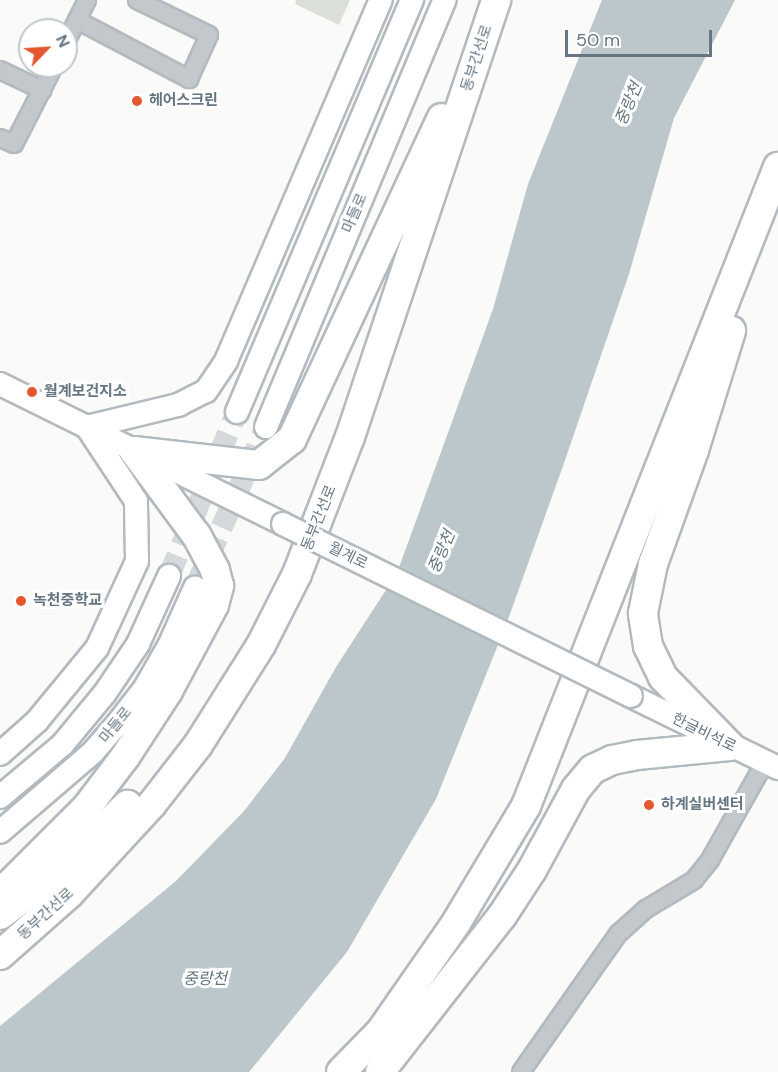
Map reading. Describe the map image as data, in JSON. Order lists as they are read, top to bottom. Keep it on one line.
{"streets":{"highway":["동부간선로"],"main road":["마들로","월계로","한글비석로"]},"crossings":[["월계로","한글비석로"]],"water":["중랑천"],"places":["헤어스크린","월계보건지소","녹천중학교","하계실버센터"],"scale_bar":"50 m","north":"top right"}
